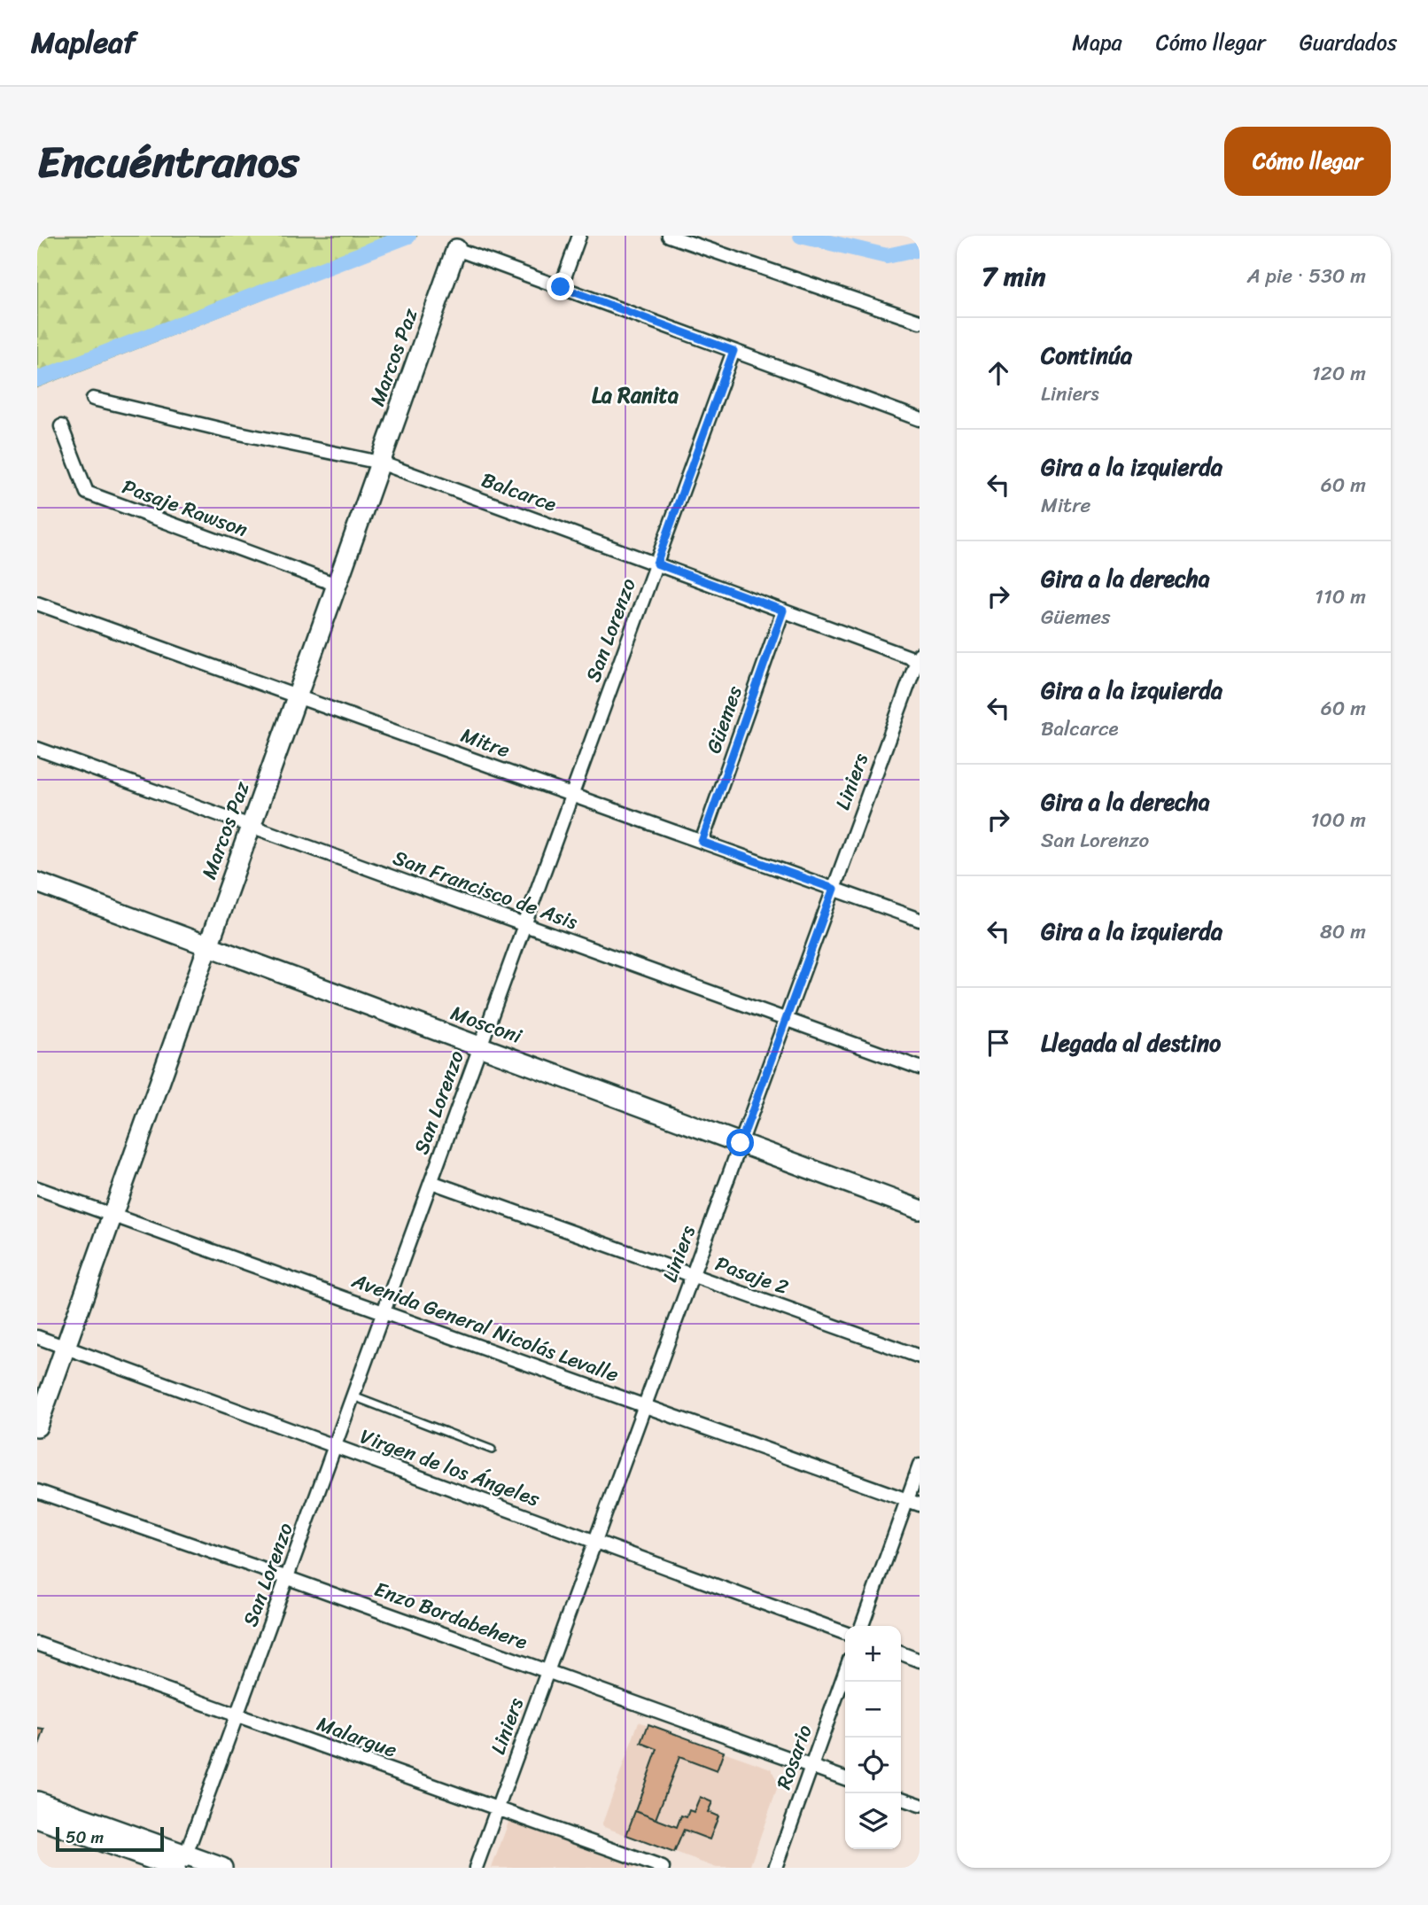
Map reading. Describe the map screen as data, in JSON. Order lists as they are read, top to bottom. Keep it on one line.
{"streets":{"street":["Marcos Paz","Balcarce","Pasaje Rawson","San Lorenzo","Güemes","Mitre","Liniers","San Francisco de Asis","Mosconi","Pasaje 2","Avenida General Nicolás Levalle","Virgen de los Ángeles","Enzo Bordabehere","Malargue","Rosario"]},"crossings":[["Marcos Paz","Balcarce"],["Marcos Paz","Pasaje Rawson"],["Marcos Paz","Mitre"],["Marcos Paz","San Francisco de Asis"],["Marcos Paz","Mosconi"],["Marcos Paz","Avenida General Nicolás Levalle"],["Marcos Paz","Virgen de los Ángeles"],["Balcarce","San Lorenzo"],["Balcarce","Güemes"],["Balcarce","Liniers"],["San Lorenzo","Mitre"],["San Lorenzo","San Francisco de Asis"],["San Lorenzo","Mosconi"],["San Lorenzo","Pasaje 2"],["San Lorenzo","Avenida General Nicolás Levalle"],["San Lorenzo","Virgen de los Ángeles"],["San Lorenzo","Enzo Bordabehere"],["San Lorenzo","Malargue"],["Güemes","Mitre"],["Mitre","Liniers"],["Liniers","San Francisco de Asis"],["Liniers","Mosconi"],["Liniers","Pasaje 2"],["Liniers","Avenida General Nicolás Levalle"],["Liniers","Virgen de los Ángeles"],["Liniers","Enzo Bordabehere"],["Liniers","Malargue"],["Enzo Bordabehere","Rosario"]],"districts":["La Ranita"],"scale_bar":"50 m","page":{"header":"Mapleaf","nav":["Mapa","Cómo llegar","Guardados"],"title":"Encuéntranos","buttons":"Cómo llegar","heading":["7 min","A pie · 530 m"],"list":[["Continúa","Liniers","120 m"],["Gira a la izquierda","Mitre","60 m"],["Gira a la derecha","Güemes","110 m"],["Gira a la izquierda","Balcarce","60 m"],["Gira a la derecha","San Lorenzo","100 m"],["Gira a la izquierda","80 m"],"Llegada al destino"],"map_buttons":["+","−"],"scale":"50 m"}}
